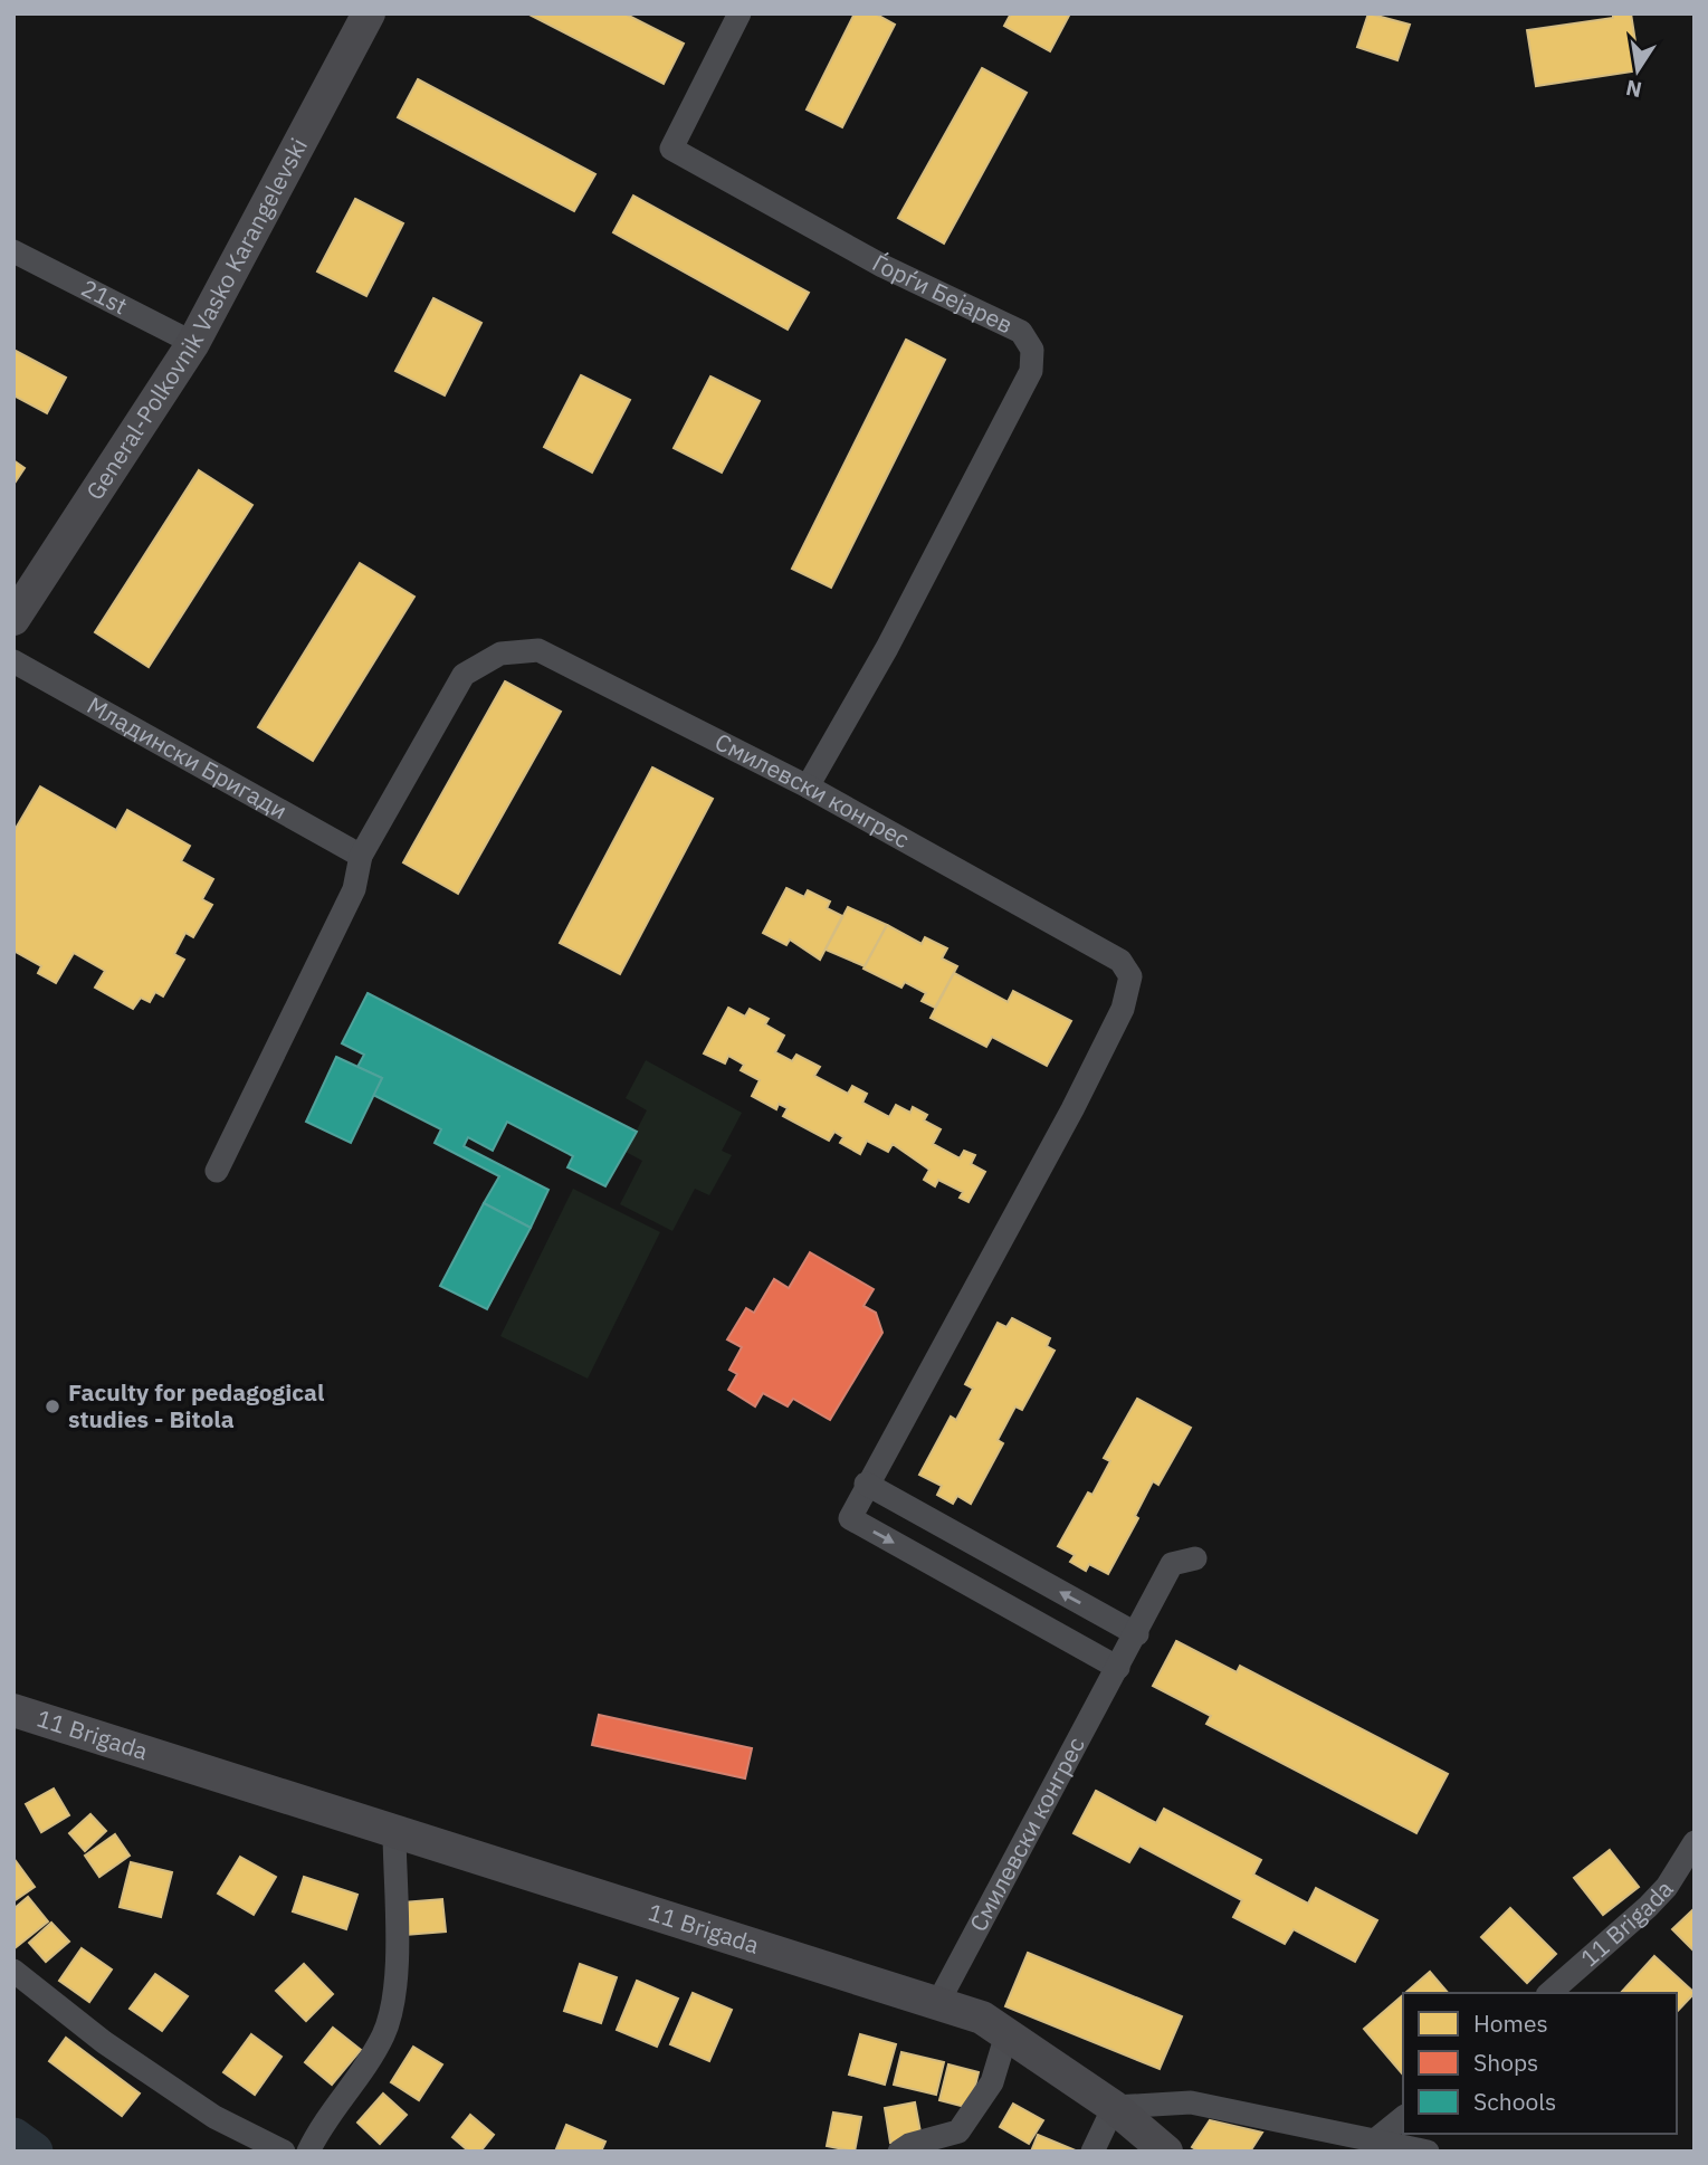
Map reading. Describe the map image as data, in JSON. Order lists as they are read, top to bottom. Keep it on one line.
{"streets":{"main road":["General-Polkovnik Vasko Karangelevski","11 Brigada"],"street":["Ѓорѓи Бејарев","21st","Младински Бригади","Смилевски конгрес"]},"crossings":[["Ѓорѓи Бејарев","Смилевски конгрес"],["21st","General-Polkovnik Vasko Karangelevski"],["Младински Бригади","Смилевски конгрес"],["Смилевски конгрес","11 Brigada"]],"places":["Faculty for pedagogical studies - Bitola"],"legend":["Homes","Shops","Schools"],"north":"bottom"}
